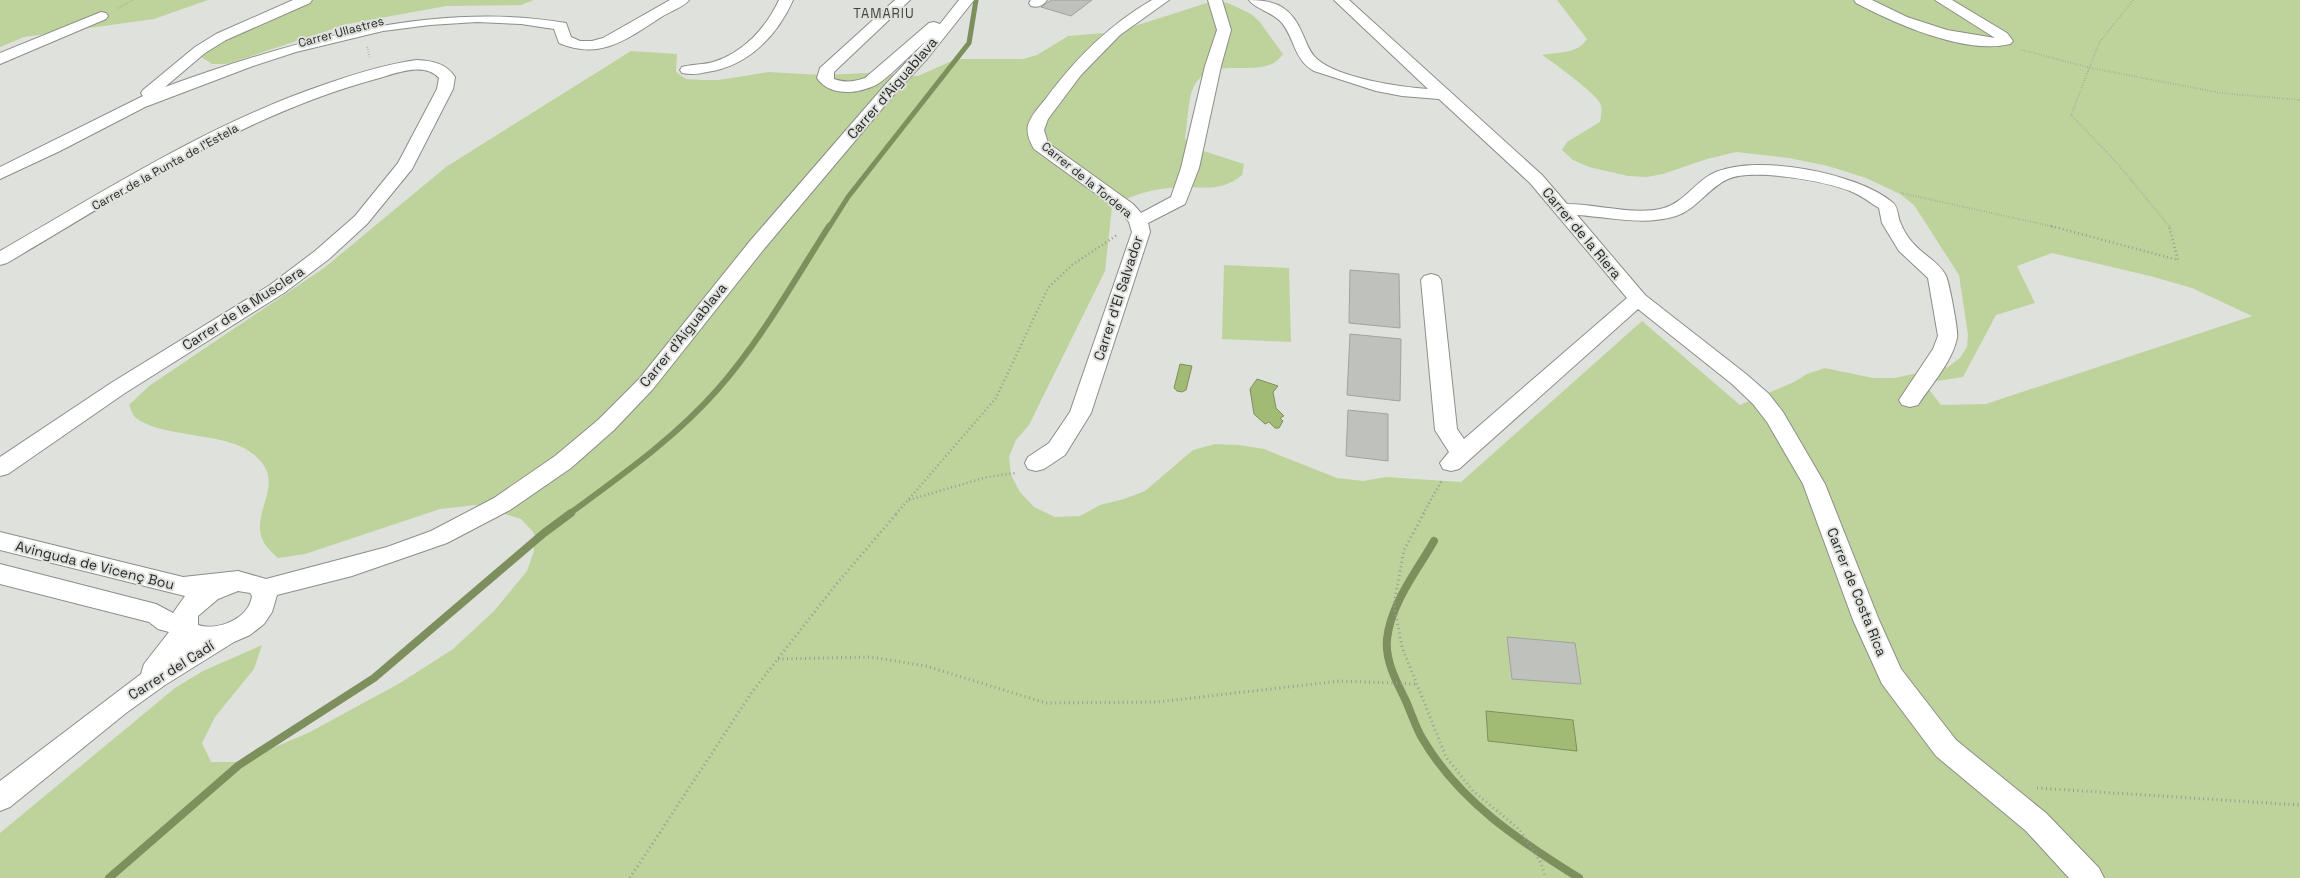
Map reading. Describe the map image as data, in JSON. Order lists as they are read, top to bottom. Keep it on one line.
{"streets":{"street":["Carrer Ullastres","Carrer d'Aiguablava","Carrer de la Punta de l'Estela","Carrer de la Tordera","Carrer de la Riera","Carrer d'El Salvador","Carrer de la Musclera","Avinguda de Vicenç Bou","Carrer de Costa Rica","Carrer del Cadí"]},"crossings":[["Carrer d'Aiguablava","Carrer del Cadí"],["Carrer de la Punta de l'Estela","Carrer de la Musclera"],["Carrer de la Tordera","Carrer d'El Salvador"],["Carrer de la Riera","Carrer de Costa Rica"],["Avinguda de Vicenç Bou","Carrer del Cadí"]],"districts":["TAMARIU"]}
